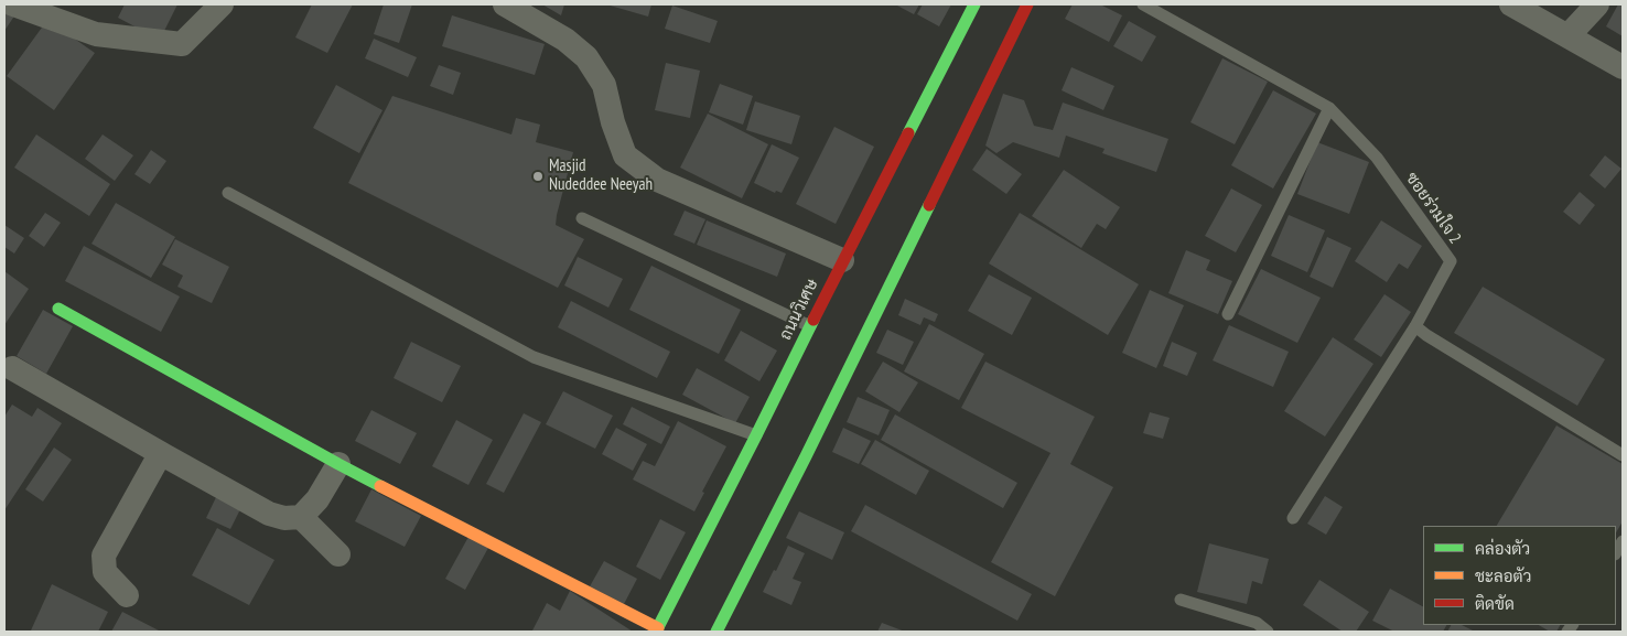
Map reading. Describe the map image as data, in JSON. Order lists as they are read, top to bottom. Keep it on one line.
{"streets":{"main road":["ถนนวิเศษ"],"lane":["ซอยร่วมใจ 2"]},"places":["Masjid Nudeddee Neeyah"],"legend":["คล่องตัว","ชะลอตัว","ติดขัด"]}
